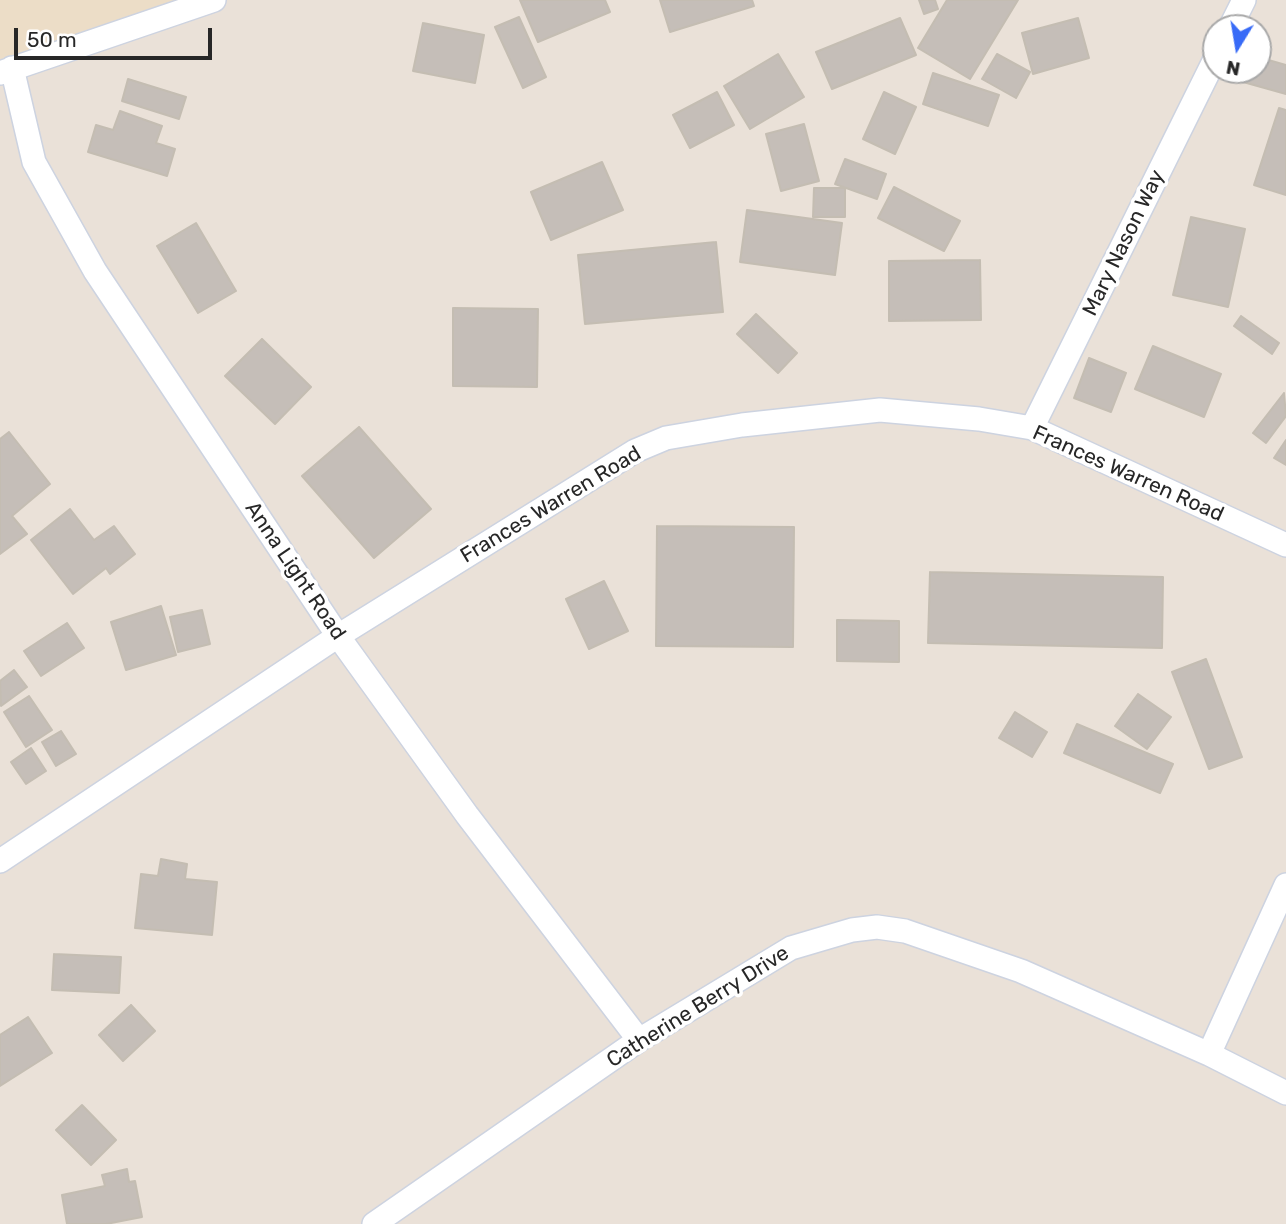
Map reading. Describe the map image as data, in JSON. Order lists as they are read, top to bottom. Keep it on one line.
{"streets":{"street":["Mary Nason Way","Frances Warren Road","Anna Light Road","Catherine Berry Drive"]},"crossings":[["Mary Nason Way","Frances Warren Road"],["Frances Warren Road","Anna Light Road"],["Anna Light Road","Catherine Berry Drive"]],"scale_bar":"50 m","north":"bottom"}
